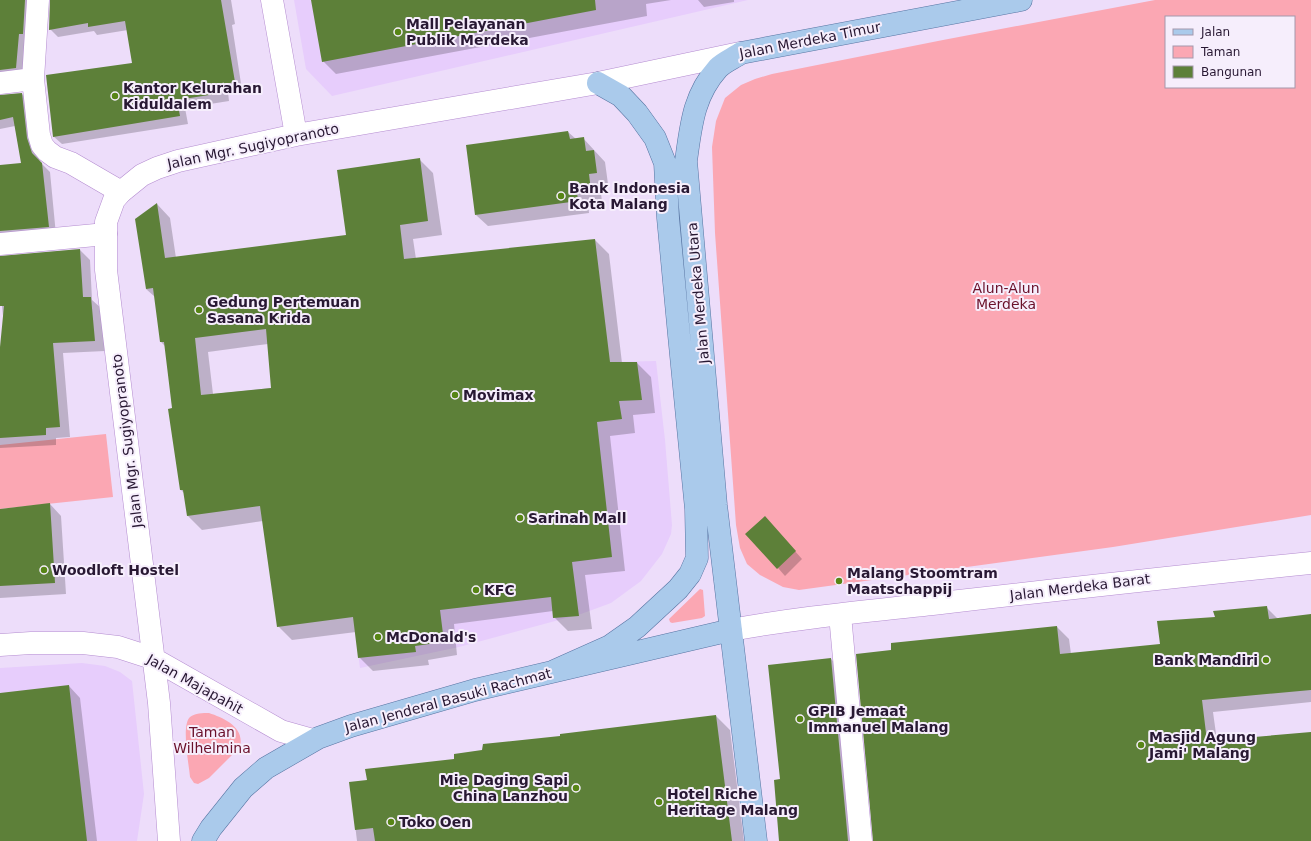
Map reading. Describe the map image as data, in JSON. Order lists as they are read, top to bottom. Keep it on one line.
{"streets":{"main road":["Jalan Merdeka Timur","Jalan Mgr. Sugiyopranoto","Jalan Merdeka Utara","Jalan Merdeka Barat","Jalan Majapahit","Jalan Jenderal Basuki Rachmat"]},"crossings":[["Jalan Merdeka Timur","Jalan Mgr. Sugiyopranoto"],["Jalan Merdeka Timur","Jalan Merdeka Utara"],["Jalan Mgr. Sugiyopranoto","Jalan Merdeka Utara"],["Jalan Mgr. Sugiyopranoto","Jalan Majapahit"],["Jalan Merdeka Barat","Jalan Jenderal Basuki Rachmat"],["Jalan Majapahit","Jalan Jenderal Basuki Rachmat"]],"parks":["Alun-Alun Merdeka","Taman Wilhelmina"],"places":["Mall Pelayanan Publik Merdeka","Kantor Kelurahan Kiduldalem","Bank Indonesia Kota Malang","Gedung Pertemuan Sasana Krida","Movimax","Sarinah Mall","Woodloft Hostel","Malang Stoomtram Maatschappij","KFC","McDonald's","Bank Mandiri","GPIB Jemaat Immanuel Malang","Masjid Agung Jami' Malang","Mie Daging Sapi China Lanzhou","Hotel Riche Heritage Malang","Toko Oen"],"legend":["Jalan","Taman","Bangunan"]}
